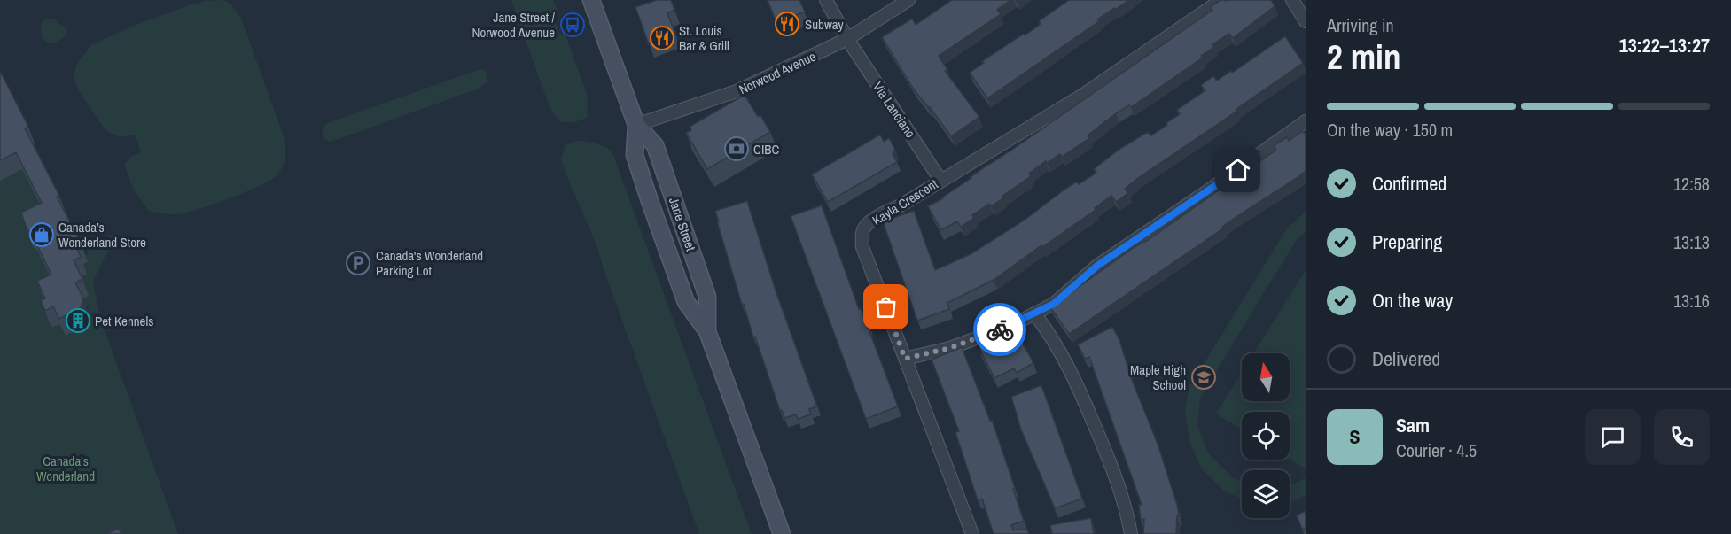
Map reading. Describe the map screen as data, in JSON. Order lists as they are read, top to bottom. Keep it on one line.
{"streets":{"main road":["Jane Street"],"street":["Norwood Avenue","Via Lanciano","Kayla Crescent"]},"crossings":[["Norwood Avenue","Via Lanciano"],["Norwood Avenue","Jane Street"],["Via Lanciano","Kayla Crescent"]],"parks":["Canada's Wonderland"],"places":{"restaurant":["Subway","St. Louis Bar & Grill"],"bus stop":["Jane Street / Norwood Avenue"],"bank":["CIBC"],"shop":["Canada’s Wonderland Store"],"parking":["Canada's Wonderland Parking Lot"],"building":["Pet Kennels"],"school or university":["Maple High School"]},"north":"top","page":{"heading":["2 min","Arriving in","13:22–13:27"],"panel":["Sam","Courier · 4.5"],"bar":"On the way · 150 m","list":[["Confirmed","12:58"],["Preparing","13:13"],["On the way","13:16"],"Delivered"],"round":"S"}}
